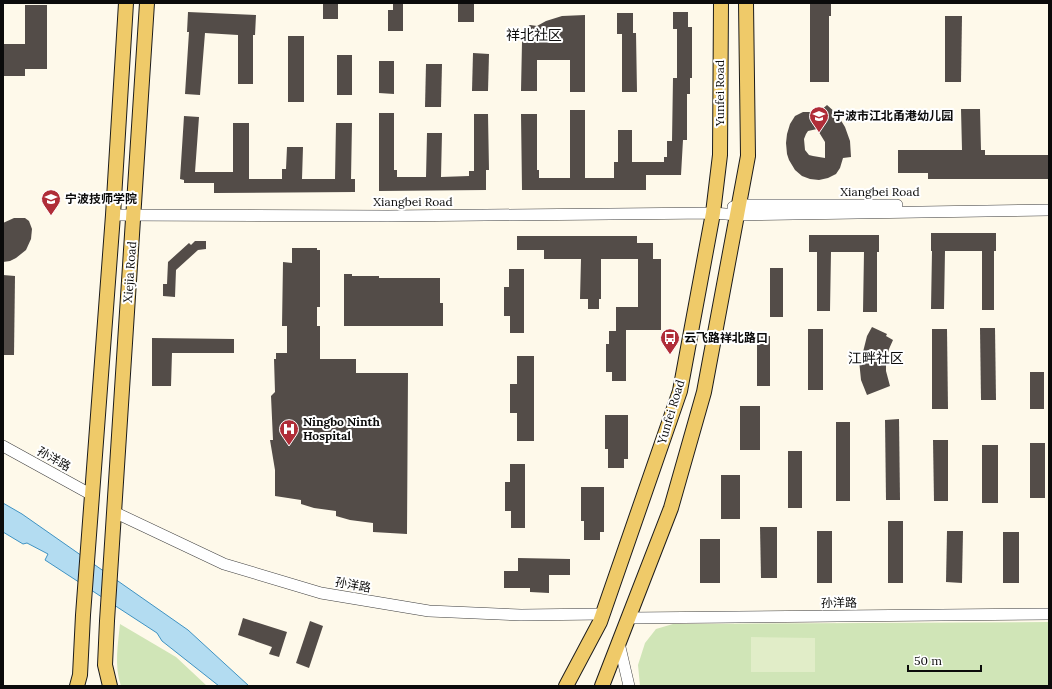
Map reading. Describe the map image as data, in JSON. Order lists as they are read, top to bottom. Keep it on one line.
{"streets":{"main road":["Yunfei Road","Xiejia Road"],"street":["Xiangbei Road","孙洋路"]},"crossings":[["Yunfei Road","Xiangbei Road"],["Yunfei Road","孙洋路"],["Xiangbei Road","Xiejia Road"],["Xiejia Road","孙洋路"]],"districts":["祥北社区","江畔社区"],"places":{"school or university":["宁波市江北甬港幼儿园","宁波技师学院"],"bus stop":["云飞路祥北路口"],"hospital":["Ningbo Ninth Hospital"]},"scale_bar":"50 m"}
